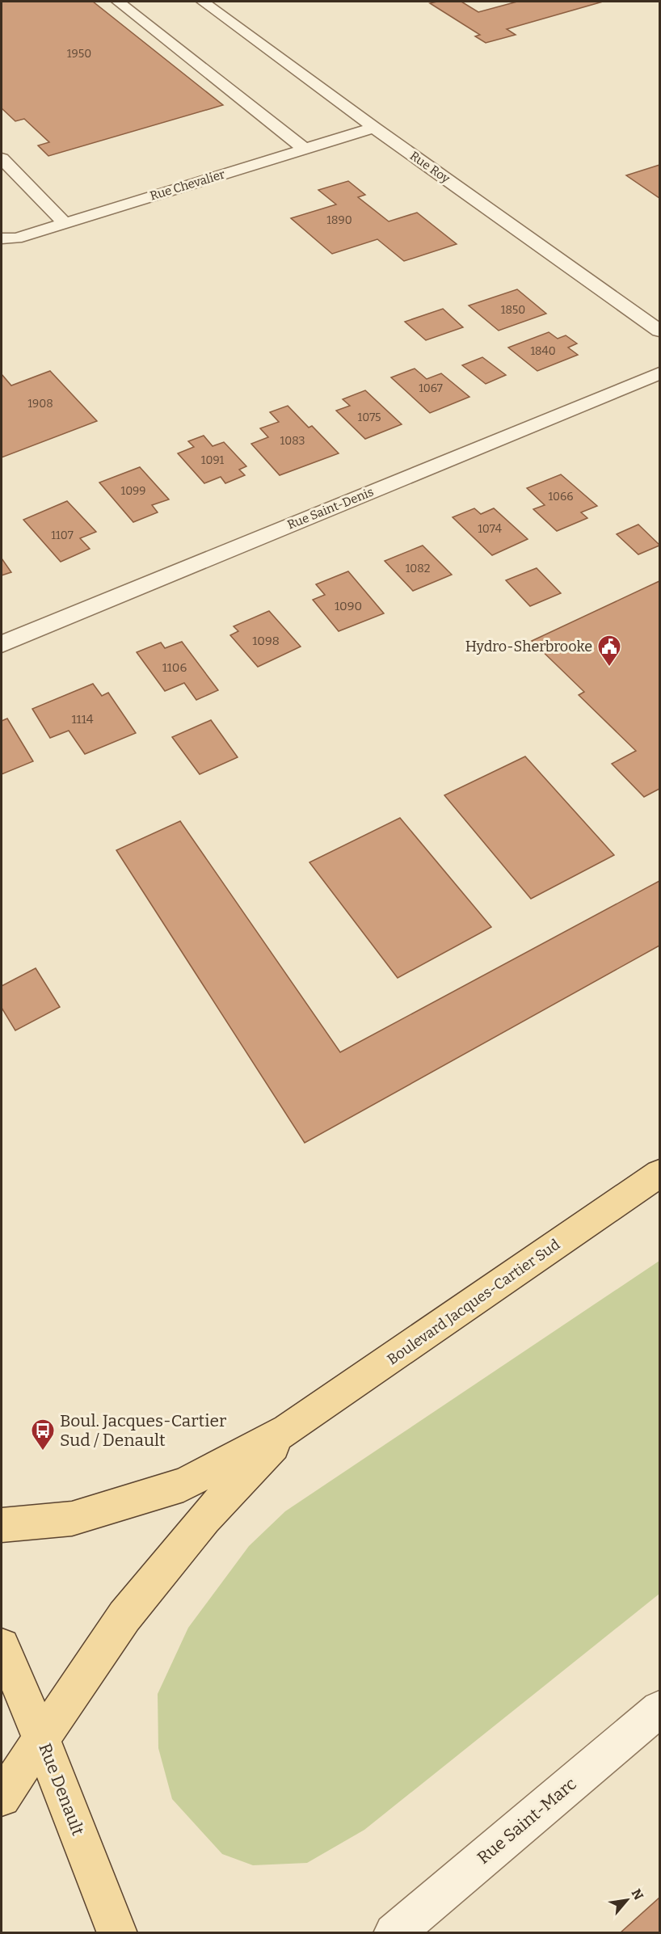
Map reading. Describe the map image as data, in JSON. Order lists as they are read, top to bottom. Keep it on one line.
{"streets":{"main road":["Boulevard Jacques-Cartier Sud","Rue Denault"],"street":["Rue Roy","Rue Chevalier","Rue Saint-Denis","Rue Saint-Marc"]},"crossings":[["Rue Roy","Rue Chevalier"],["Boulevard Jacques-Cartier Sud","Rue Denault"]],"places":{"public building":["Hydro-Sherbrooke"],"bus stop":["Boul. Jacques-Cartier Sud / Denault"]},"house_numbers":["1950","1890","1850","1840","1067","1908","1075","1083","1091","1099","1066","1074","1107","1082","1090","1098","1106","1114"],"north":"top right"}
